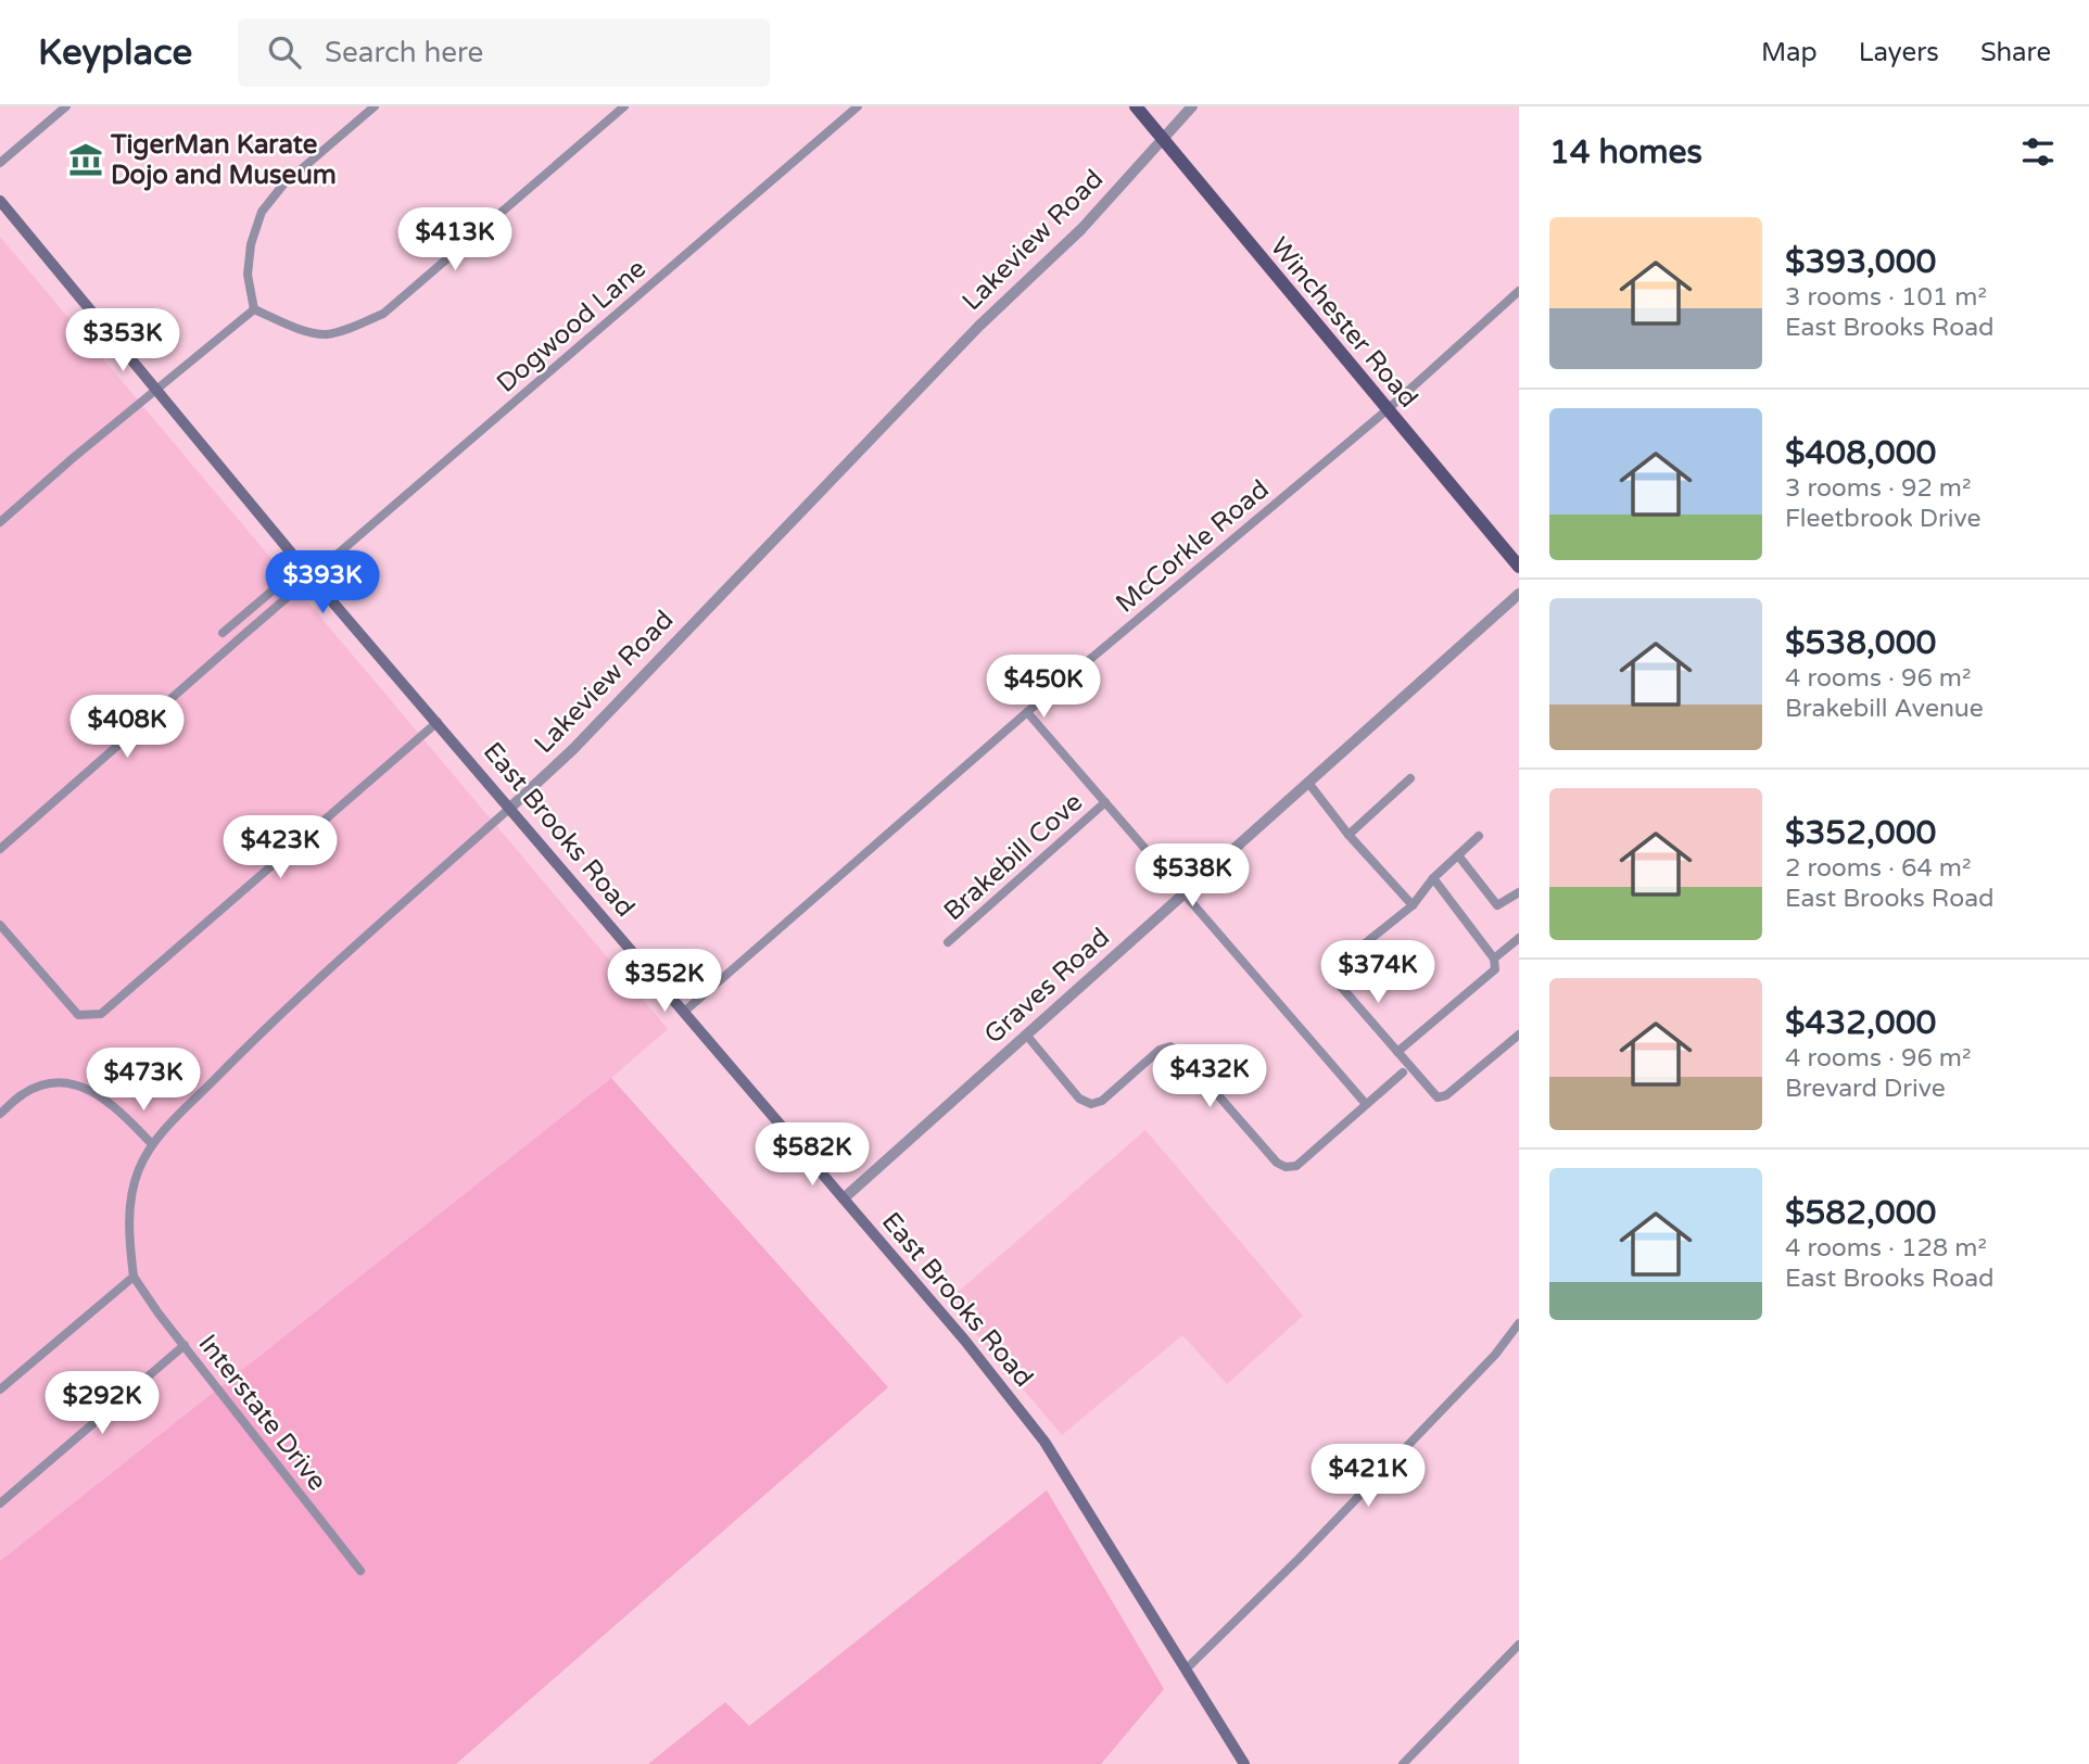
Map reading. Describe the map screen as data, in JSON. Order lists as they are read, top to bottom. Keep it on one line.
{"streets":{"main road":["Winchester Road","East Brooks Road"],"street":["Lakeview Road","Dogwood Lane","McCorkle Road","Brakebill Cove","Graves Road","Interstate Drive"]},"crossings":[["Lakeview Road","Winchester Road"],["Lakeview Road","East Brooks Road"],["Lakeview Road","Interstate Drive"],["Winchester Road","McCorkle Road"],["Dogwood Lane","East Brooks Road"],["McCorkle Road","East Brooks Road"],["East Brooks Road","Graves Road"]],"places":{"museum":["TigerMan Karate Dojo and Museum"]},"page":{"header":"Keyplace","search":"Search here","nav":["Map","Layers","Share"],"heading":"14 homes","list":[{"name":"$393,000","note":"3 rooms · 101 m² · East Brooks Road"},{"name":"$408,000","note":"3 rooms · 92 m² · Fleetbrook Drive"},{"name":"$538,000","note":"4 rooms · 96 m² · Brakebill Avenue"},{"name":"$352,000","note":"2 rooms · 64 m² · East Brooks Road"},{"name":"$432,000","note":"4 rooms · 96 m² · Brevard Drive"},{"name":"$582,000","note":"4 rooms · 128 m² · East Brooks Road"}],"price":["$413K","$353K","$393K","$450K","$408K","$423K","$538K","$374K","$352K","$432K","$473K","$582K","$292K","$421K"]}}
